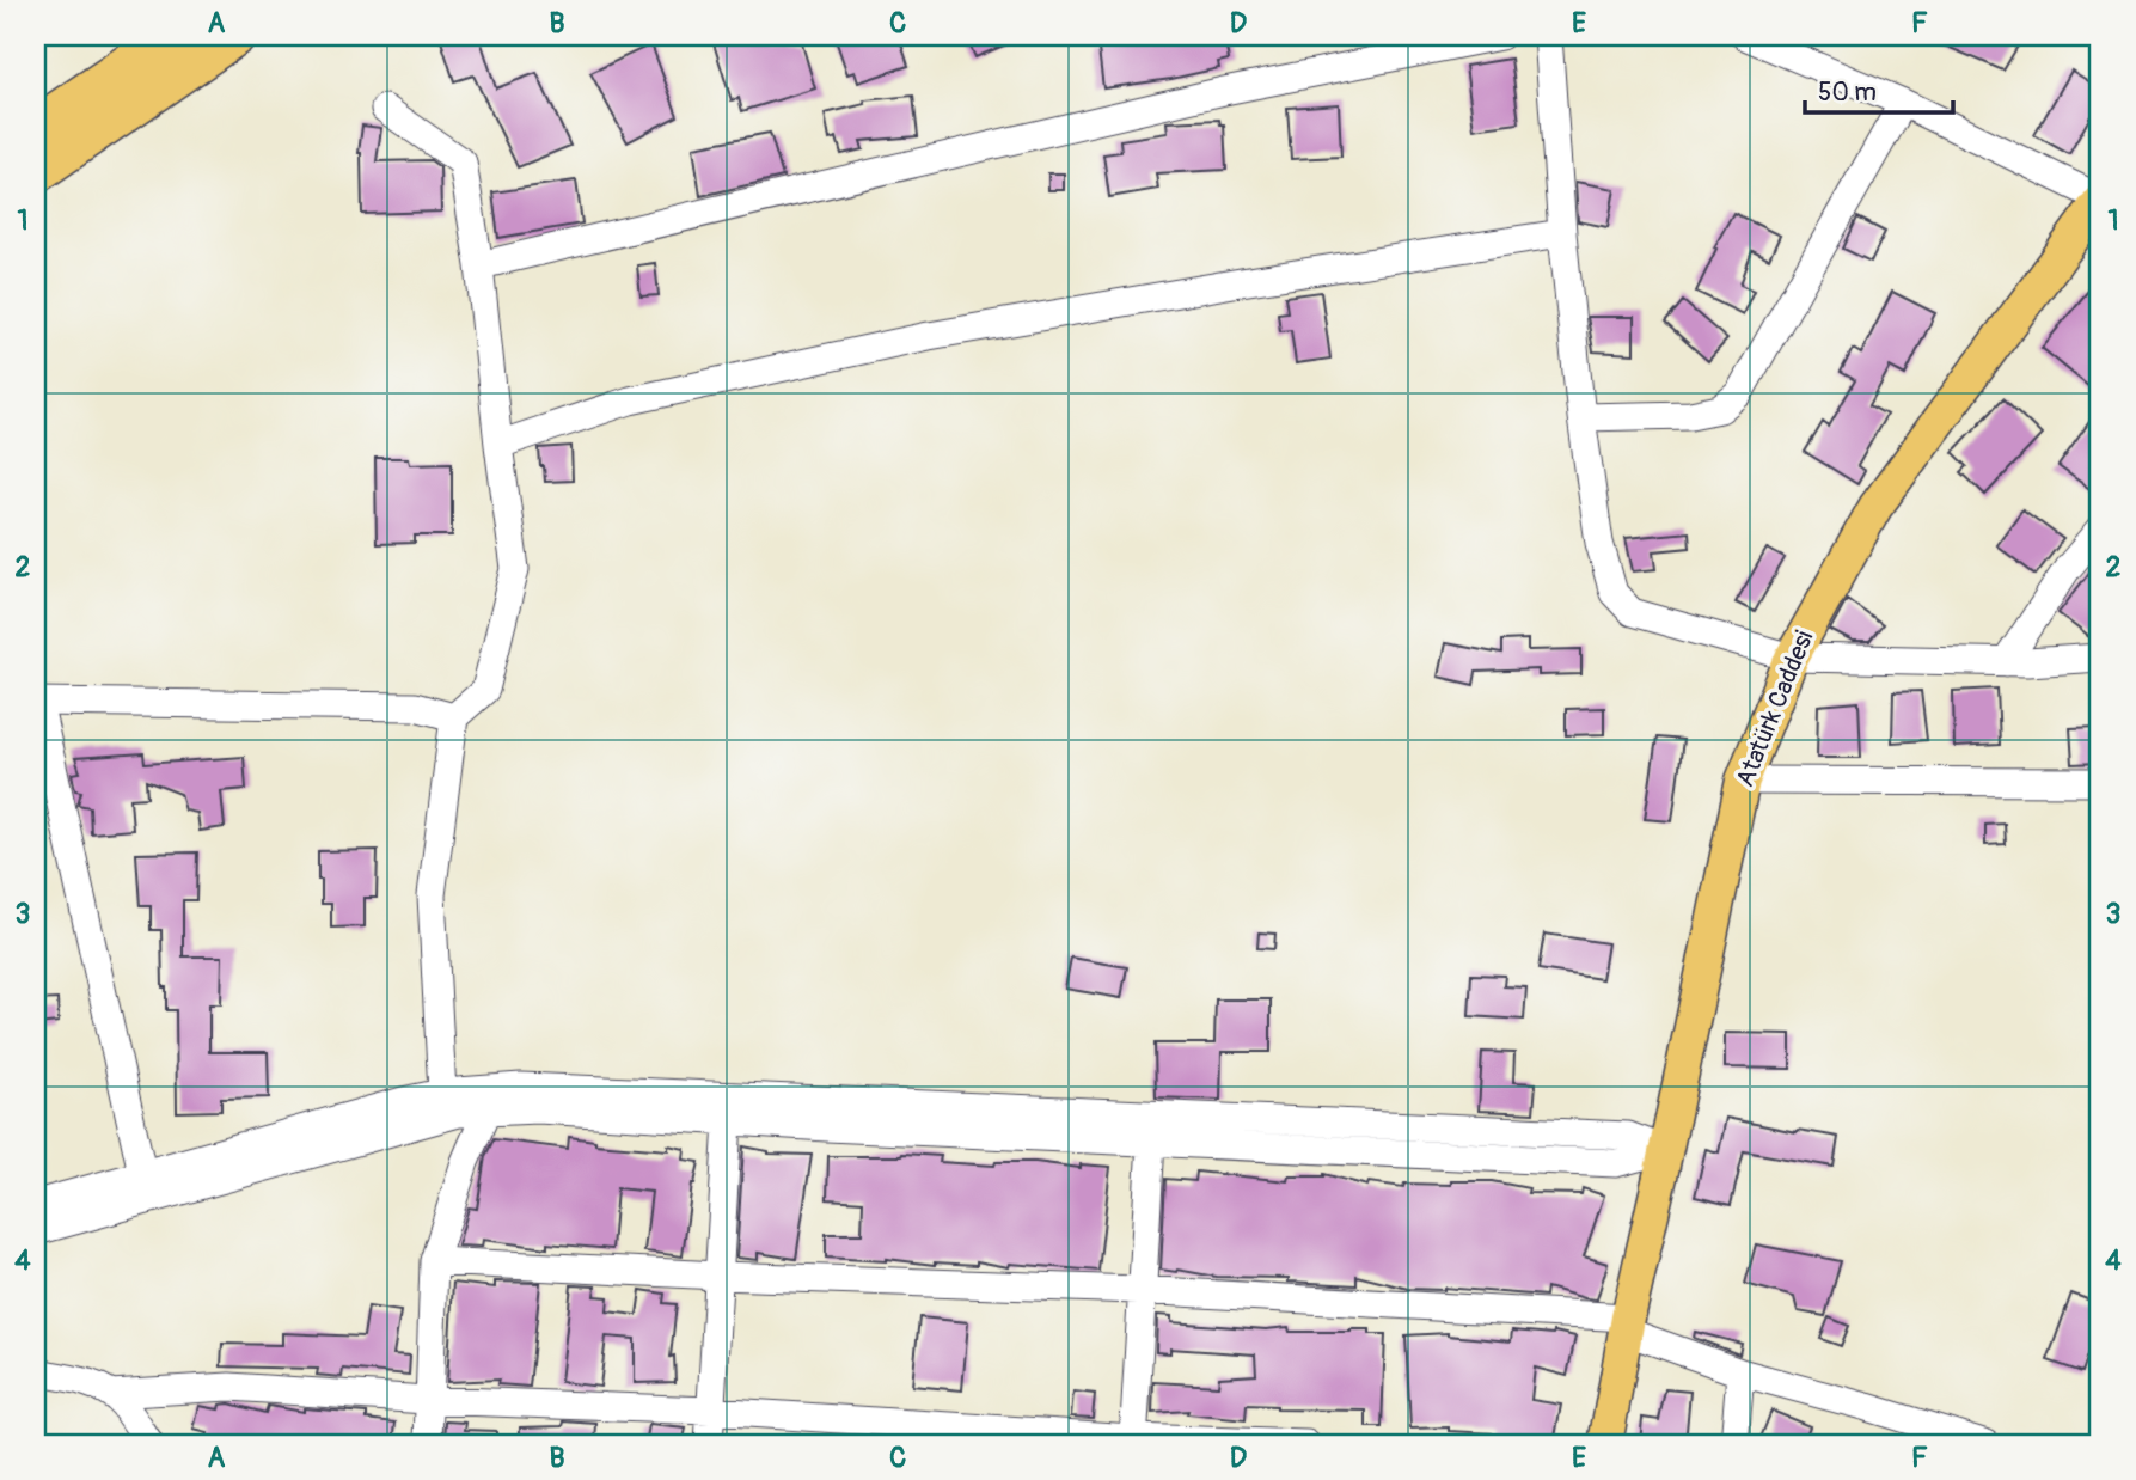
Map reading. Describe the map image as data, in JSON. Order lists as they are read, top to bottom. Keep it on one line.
{"streets":{"main road":["Atatürk Caddesi"]},"scale_bar":"50 m","grid":{"columns":["A","B","C","D","E","F"],"rows":["1","2","3","4"]}}
